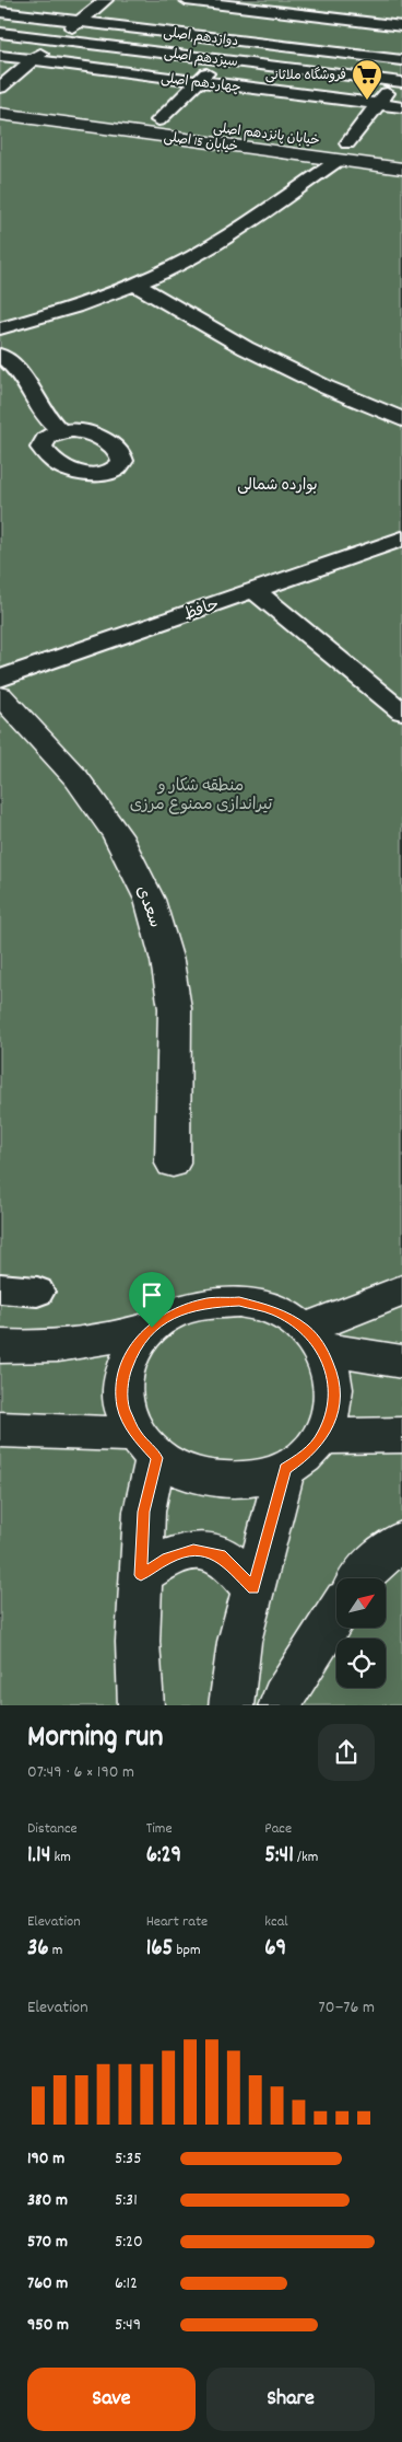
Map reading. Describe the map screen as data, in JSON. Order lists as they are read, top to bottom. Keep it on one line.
{"streets":{"main road":["خیابان پانزدهم اصلی","خیابان 15 اصلی","سعدی"],"street":["دوازدهم اصلی","سیزدهم اصلی","چهاردهم اصلی","حافظ"]},"crossings":[["خیابان پانزدهم اصلی","خیابان 15 اصلی"]],"districts":["بوارده شمالی"],"parks":["منطقه شکار و تیراندازی ممنوع مرزی"],"places":{"supermarket":["فروشگاه ملاثانی"]},"north":"top right","page":{"heading":["Morning run","07:49 · 6 × 190 m"],"stats":[["Distance","1.14 km"],["Time","6:29"],["Pace","5:41 /km"],["Elevation","36 m"],["Heart rate","165 bpm"],["kcal","69"]],"chart":["Elevation","70–76 m"],"list":[{"name":"190 m","note":"5:35"},{"name":"380 m","note":"5:31"},{"name":"570 m","note":"5:20"},{"name":"760 m","note":"6:12"},{"name":"950 m","note":"5:49"}],"buttons":["Save","Share"]}}
